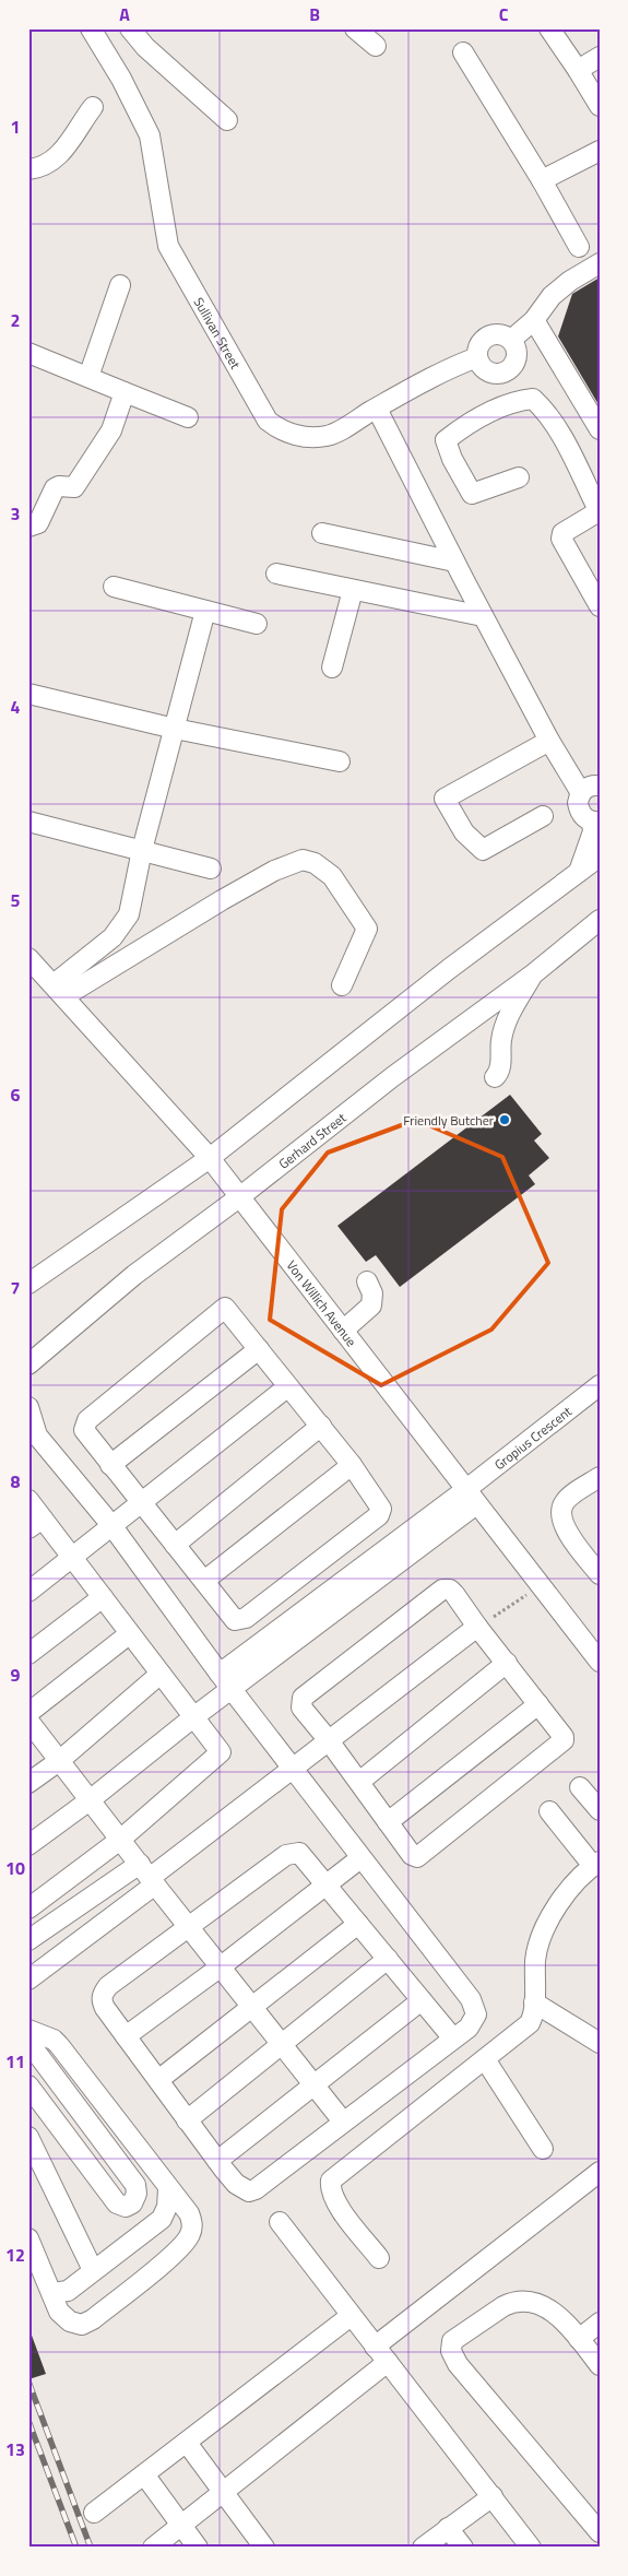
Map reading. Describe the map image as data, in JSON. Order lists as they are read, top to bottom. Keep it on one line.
{"streets":{"street":["Sullivan Street","Gerhard Street","Von Willich Avenue","Gropius Crescent"]},"crossings":[["Gerhard Street","Von Willich Avenue"],["Von Willich Avenue","Gropius Crescent"]],"places":["Friendly Butcher"],"grid":{"columns":["A","B","C"],"rows":["1","2","3","4","5","6","7","8","9","10","11","12","13"]}}
